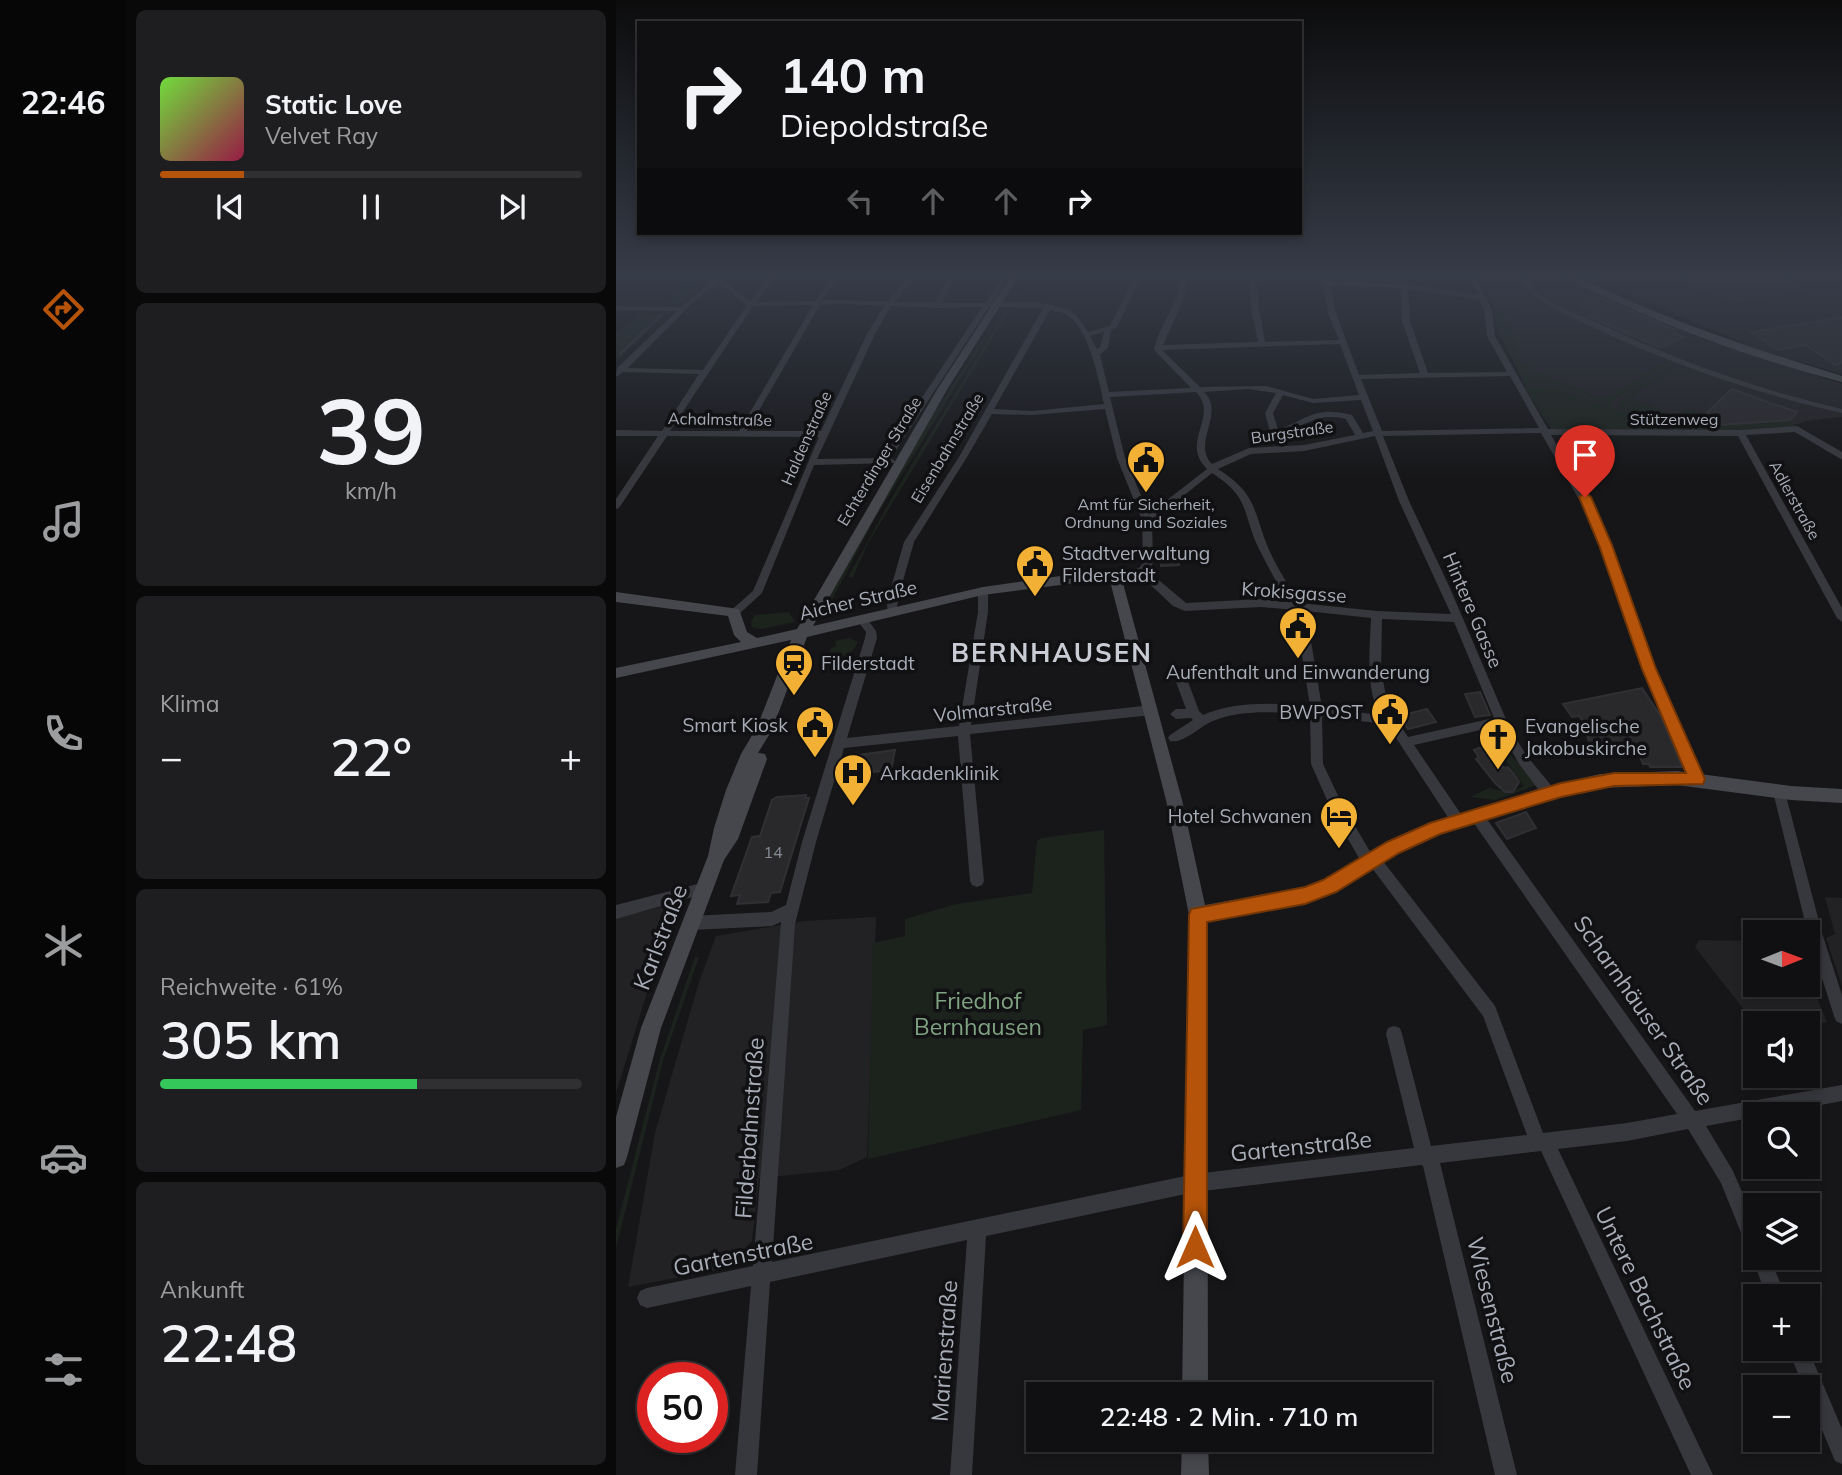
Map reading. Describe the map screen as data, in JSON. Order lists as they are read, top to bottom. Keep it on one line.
{"streets":{"main road":["Echterdinger Straße","Aicher Straße","Karlstraße"],"street":["Achalmstraße","Stützenweg","Burgstraße","Haldenstraße","Eisenbahnstraße","Adlerstraße","Krokisgasse","Hintere Gasse","Volmarstraße","Scharnhäuser Straße","Filderbahnstraße","Gartenstraße","Untere Bachstraße","Wiesenstraße","Marienstraße"]},"crossings":[["Achalmstraße","Haldenstraße"],["Stützenweg","Burgstraße"],["Stützenweg","Adlerstraße"],["Stützenweg","Hintere Gasse"],["Burgstraße","Hintere Gasse"],["Burgstraße","Untere Bachstraße"],["Eisenbahnstraße","Aicher Straße"],["Echterdinger Straße","Aicher Straße"],["Echterdinger Straße","Karlstraße"],["Krokisgasse","Hintere Gasse"],["Krokisgasse","Untere Bachstraße"],["Aicher Straße","Karlstraße"],["Aicher Straße","Filderbahnstraße"],["Volmarstraße","Filderbahnstraße"],["Scharnhäuser Straße","Gartenstraße"],["Filderbahnstraße","Gartenstraße"],["Gartenstraße","Untere Bachstraße"],["Gartenstraße","Wiesenstraße"],["Gartenstraße","Marienstraße"]],"districts":["BERNHAUSEN"],"parks":["Friedhof Bernhausen"],"places":{"public building":["Amt für Sicherheit, Ordnung und Soziales","Stadtverwaltung Filderstadt","Aufenthalt und Einwanderung","BWPOST","Smart Kiosk"],"station":["Filderstadt"],"church":["Evangelische Jakobuskirche"],"hospital":["Arkadenklinik"],"hotel":["Hotel Schwanen"]},"house_numbers":["14"],"north":"right","page":{"tabs":"22:46","turn":["140 m","Diepoldstraße"],"song":["Static Love","Velvet Ray"],"tile":[["39","km/h"],"Klima",["Reichweite · 61%","305 km"],["Ankunft","22:48"]],"heat":["−","22°","+"],"map_buttons":["+","−"],"limit":"50","trip":"22:48 · 2 Min. · 710 m"}}
